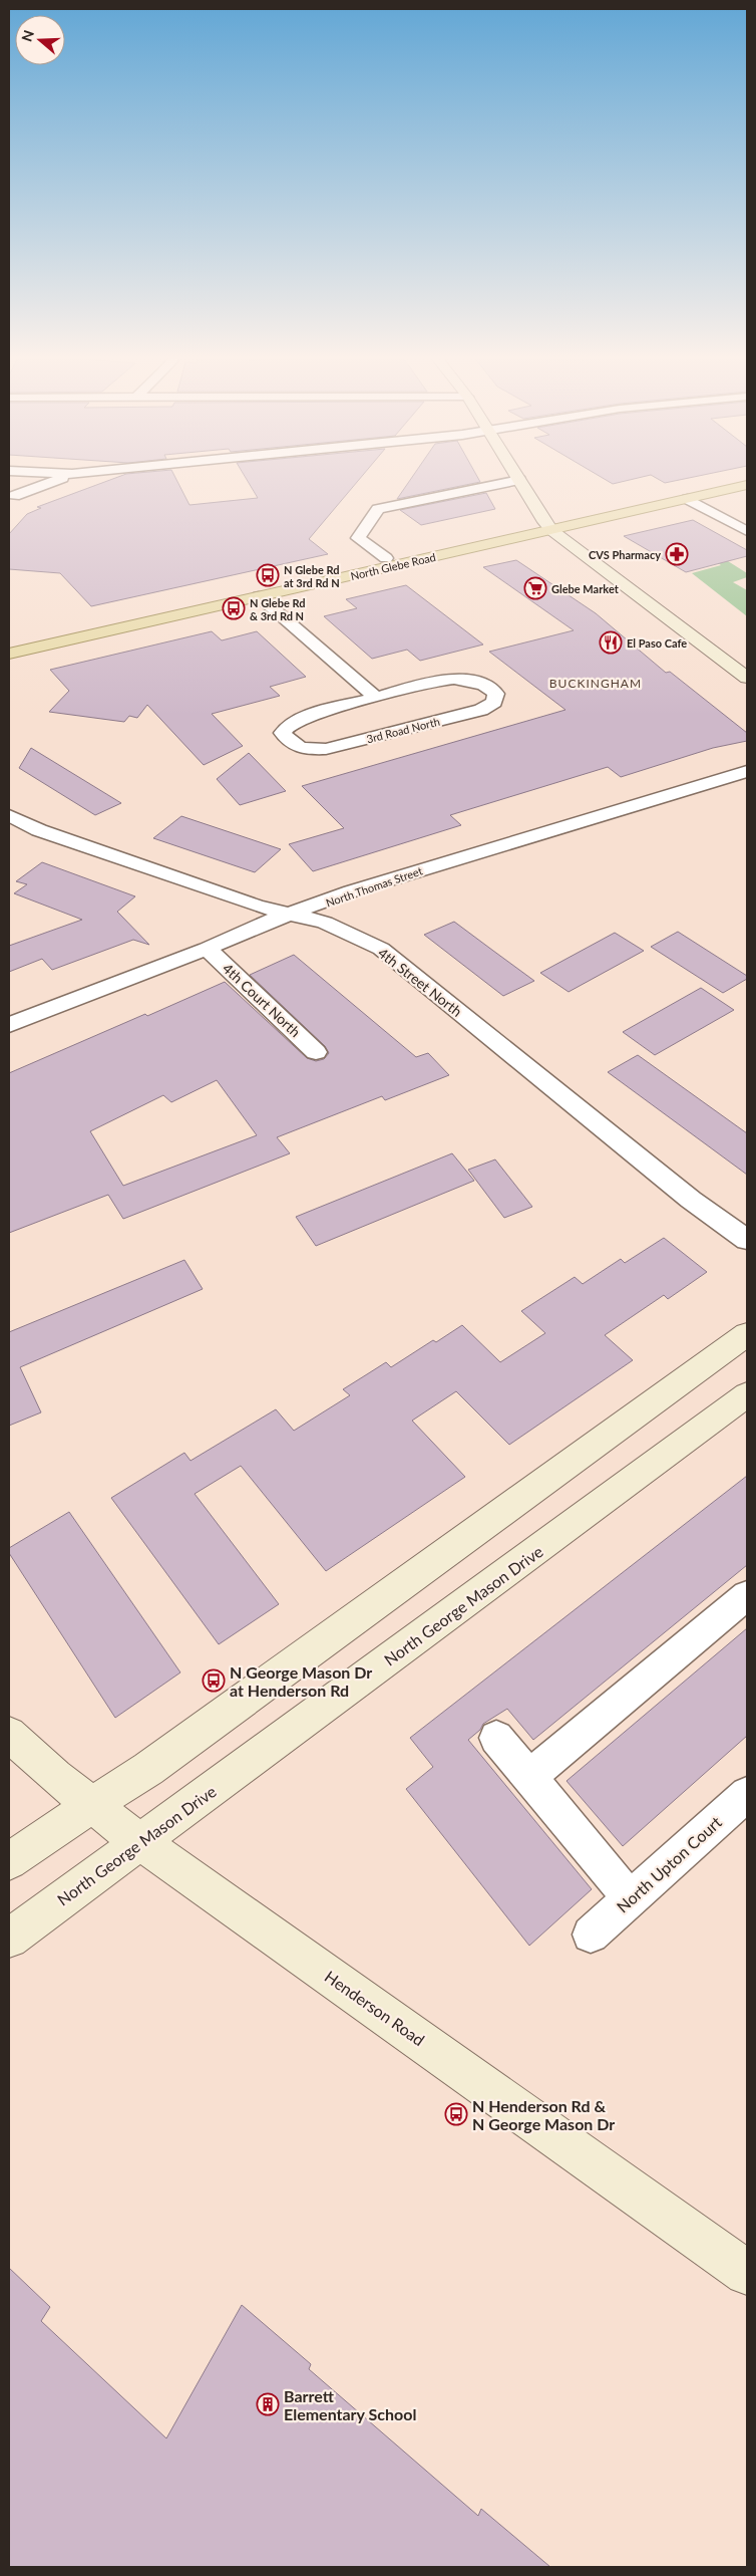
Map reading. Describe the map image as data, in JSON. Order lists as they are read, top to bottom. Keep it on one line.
{"streets":{"main road":["North Glebe Road"],"street":["3rd Road North","North Thomas Street","4th Street North","4th Court North","North George Mason Drive","North Upton Court","Henderson Road"]},"crossings":[["North Thomas Street","4th Street North"],["North Thomas Street","4th Court North"],["North George Mason Drive","Henderson Road"]],"districts":["BUCKINGHAM"],"places":{"pharmacy":["CVS Pharmacy"],"bus stop":["N Glebe Rd at 3rd Rd N","N Glebe Rd & 3rd Rd N","N George Mason Dr at Henderson Rd","N Henderson Rd & N George Mason Dr"],"supermarket":["Glebe Market"],"restaurant":["El Paso Cafe"],"building":["Barrett Elementary School"]},"north":"left"}
